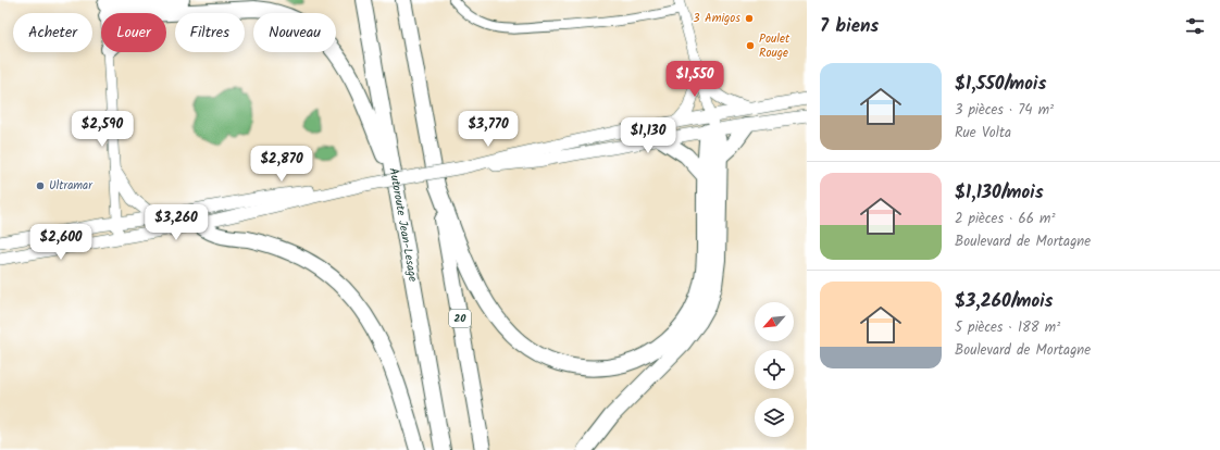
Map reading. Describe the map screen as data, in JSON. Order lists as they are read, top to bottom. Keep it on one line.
{"streets":{"highway":["Autoroute Jean-Lesage","20"]},"places":["3 Amigos","Poulet Rouge","Ultramar"],"north":"bottom left","page":{"heading":"7 biens","chip":["Acheter","Louer","Filtres","Nouveau"],"list":[{"name":"$1,550/mois","note":"3 pièces · 74 m² · Rue Volta"},{"name":"$1,130/mois","note":"2 pièces · 66 m² · Boulevard de Mortagne"},{"name":"$3,260/mois","note":"5 pièces · 188 m² · Boulevard de Mortagne"}],"price":["$1,550","$2,590","$3,770","$1,130","$2,870","$3,260","$2,600"]}}
